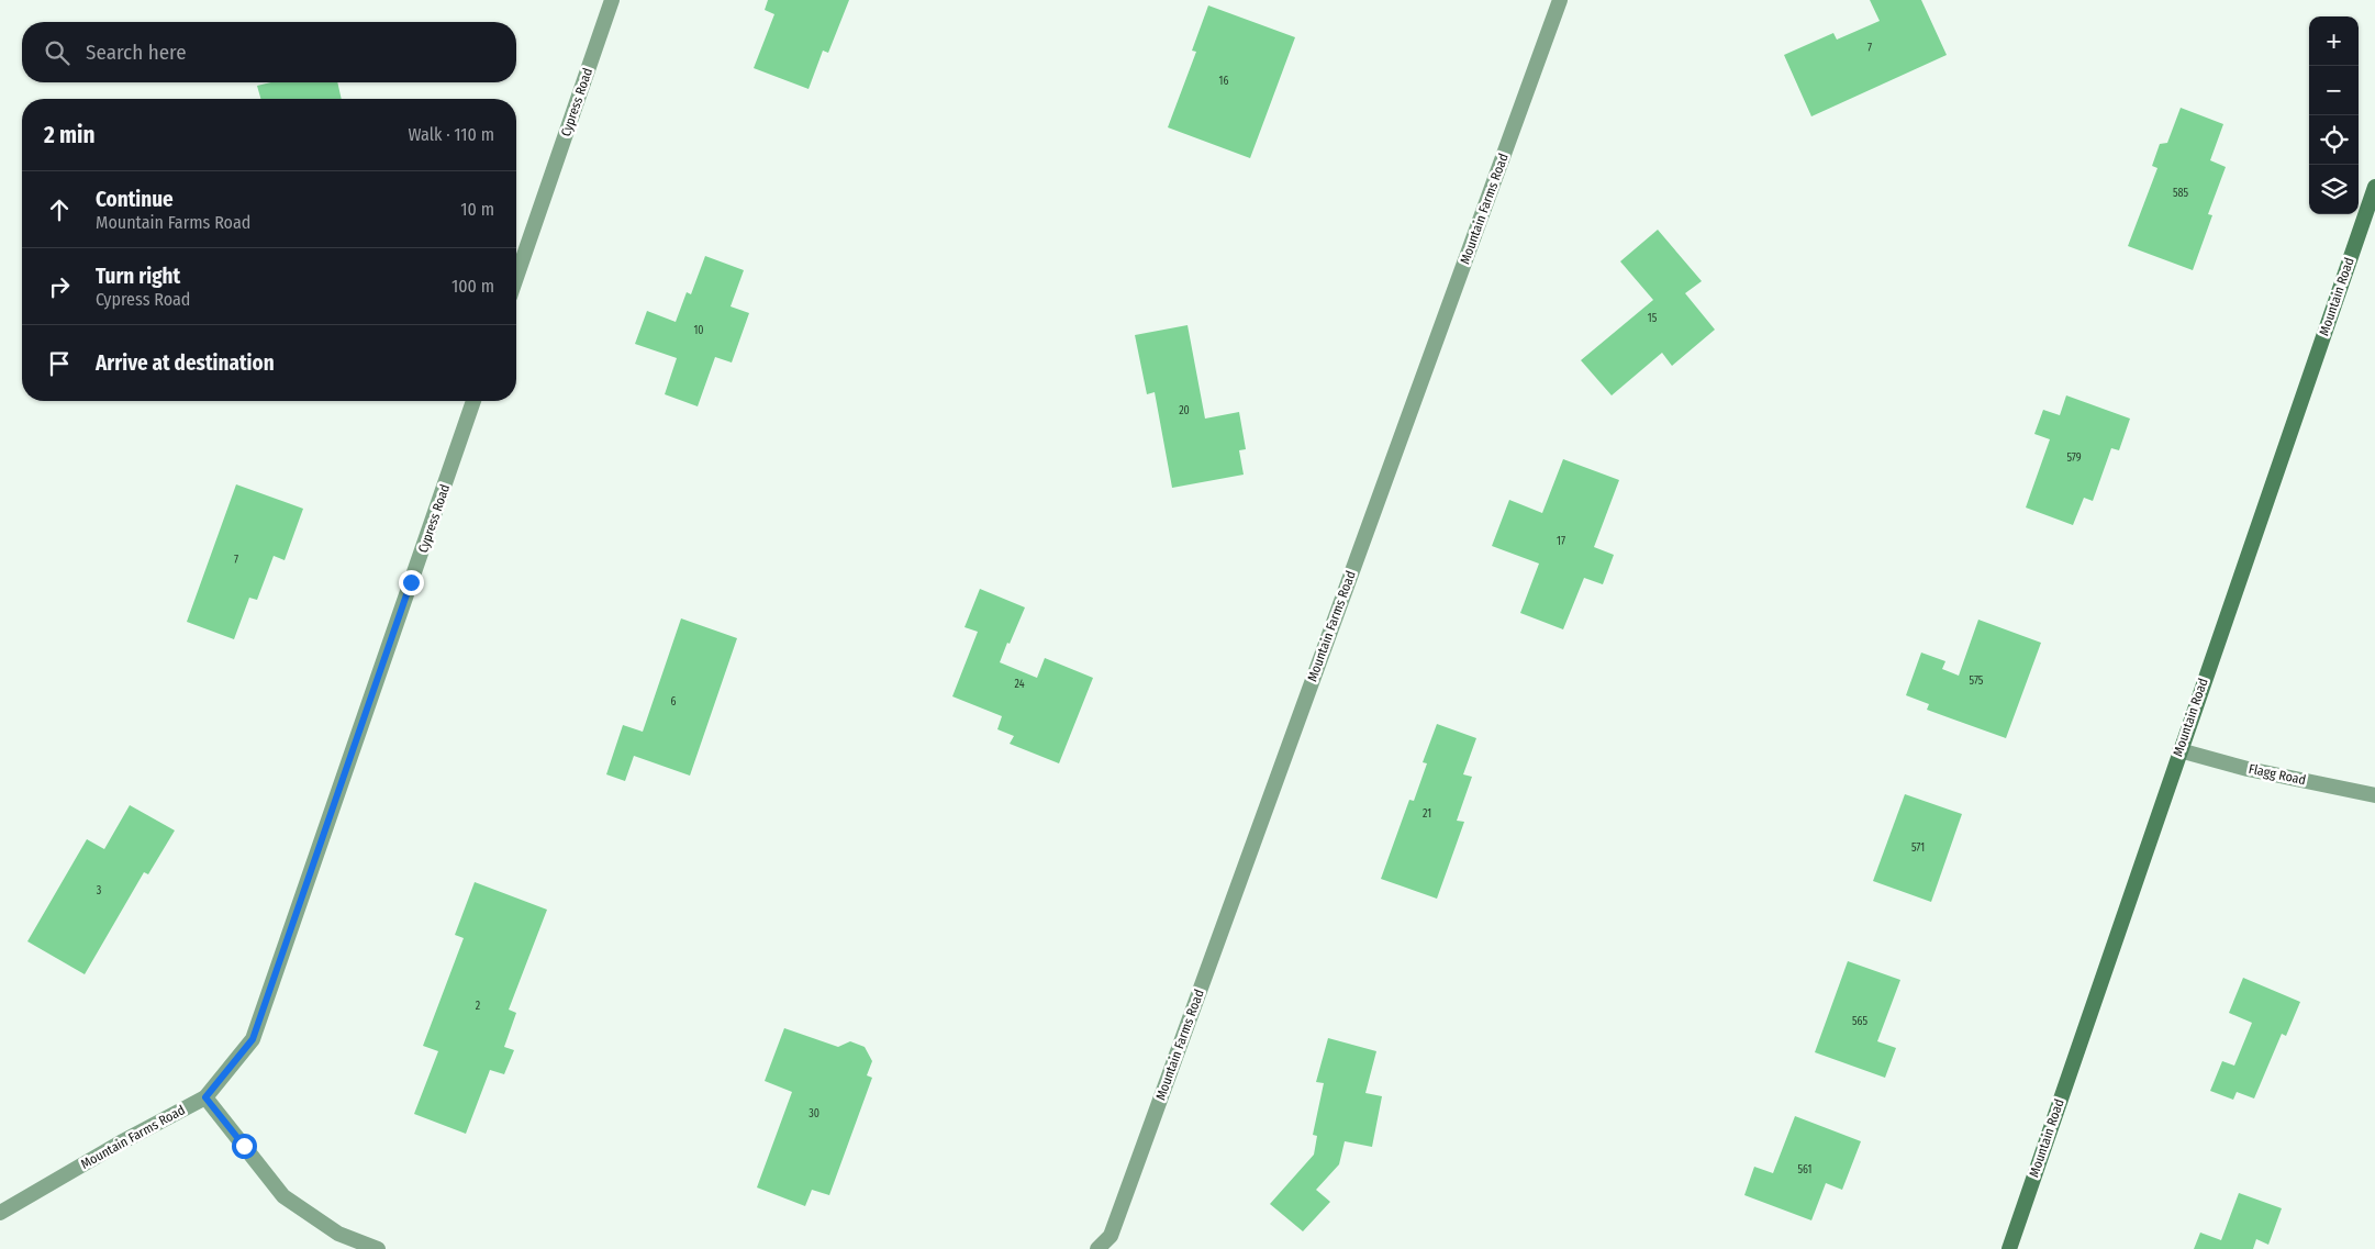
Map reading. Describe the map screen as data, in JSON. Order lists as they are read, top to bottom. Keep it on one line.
{"streets":{"main road":["Mountain Road"],"street":["Cypress Road","Mountain Farms Road","Flagg Road"]},"crossings":[["Cypress Road","Mountain Farms Road"],["Mountain Road","Flagg Road"]],"house_numbers":["7","16","585","15","10","20","579","17","7","575","24","6","21","571","3","2","565","30","561"],"page":{"map_buttons":["+","−"],"search":"Search here","heading":["2 min","Walk · 110 m"],"list":[["Continue","Mountain Farms Road","10 m"],["Turn right","Cypress Road","100 m"],"Arrive at destination"]}}
